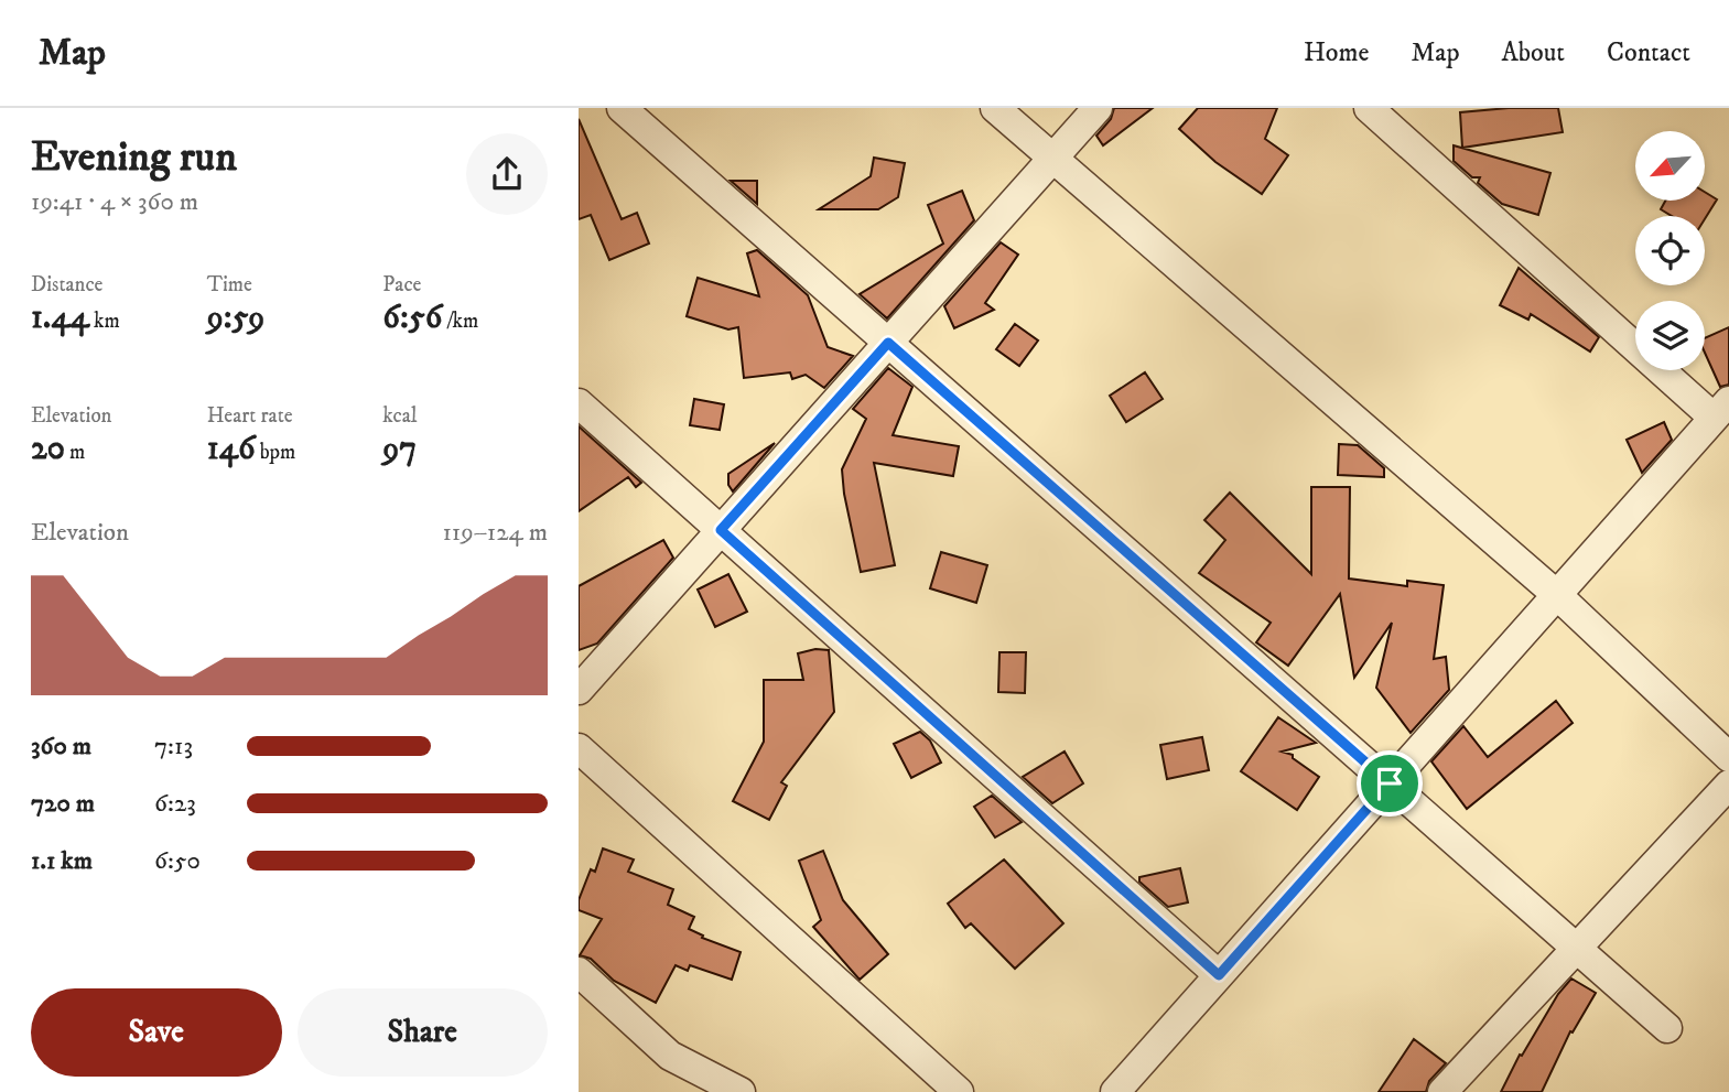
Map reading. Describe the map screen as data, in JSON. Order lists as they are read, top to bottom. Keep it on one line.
{"north":"bottom left","page":{"header":"Map","nav":["Home","Map","About","Contact"],"heading":["Evening run","19:41 · 4 × 360 m"],"stats":[["Distance","1.44 km"],["Time","9:59"],["Pace","6:56 /km"],["Elevation","20 m"],["Heart rate","146 bpm"],["kcal","97"]],"chart":["Elevation","119–124 m"],"list":[{"name":"360 m","note":"7:13"},{"name":"720 m","note":"6:23"},{"name":"1.1 km","note":"6:50"}],"buttons":["Save","Share"]}}
